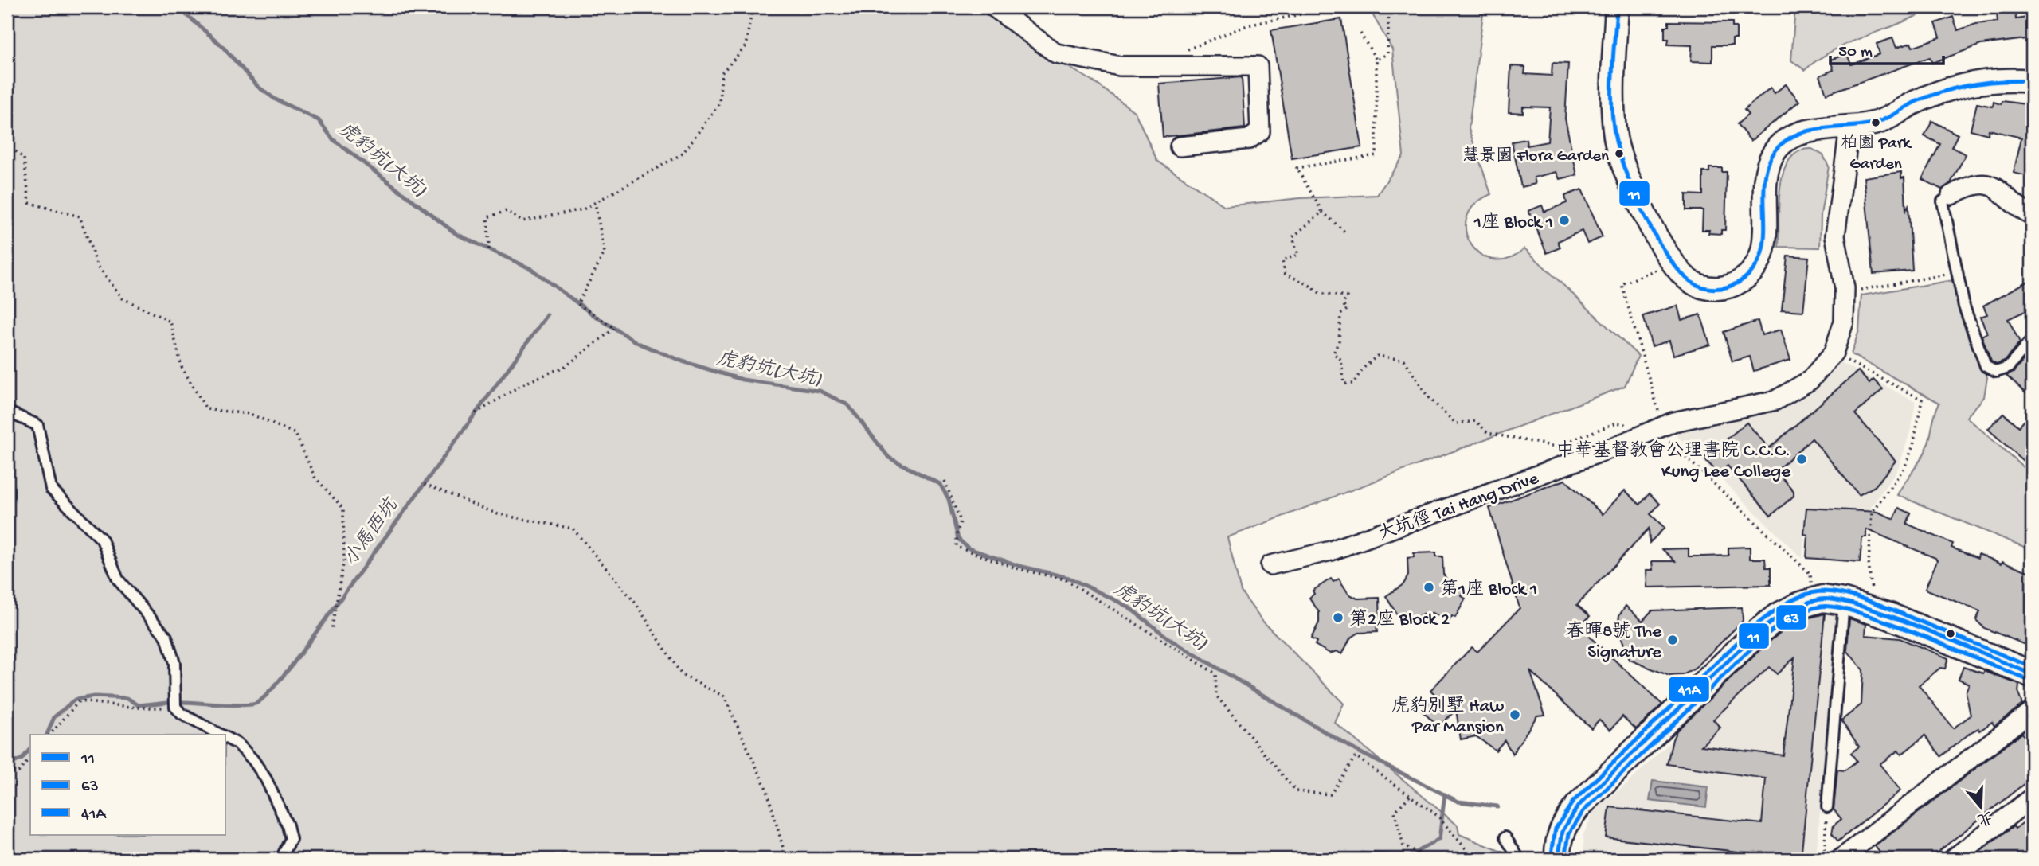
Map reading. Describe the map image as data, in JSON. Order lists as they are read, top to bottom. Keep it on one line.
{"streets":{"street":["大坑徑 Tai Hang Drive"]},"water":["虎豹坑(大坑)","小馬西坑"],"places":["柏園 Park Garden","慧景園 Flora Garden","1座 Block 1","中華基督教會公理書院 C.C.C. Kung Lee College","第1座 Block 1","第2座 Block 2","春暉8號 The Signature","虎豹別墅 Haw Par Mansion"],"lines":["transit line 11","transit line 41A","transit line 63"],"legend":["11","63","41A"],"scale_bar":"50 m","north":"bottom"}
